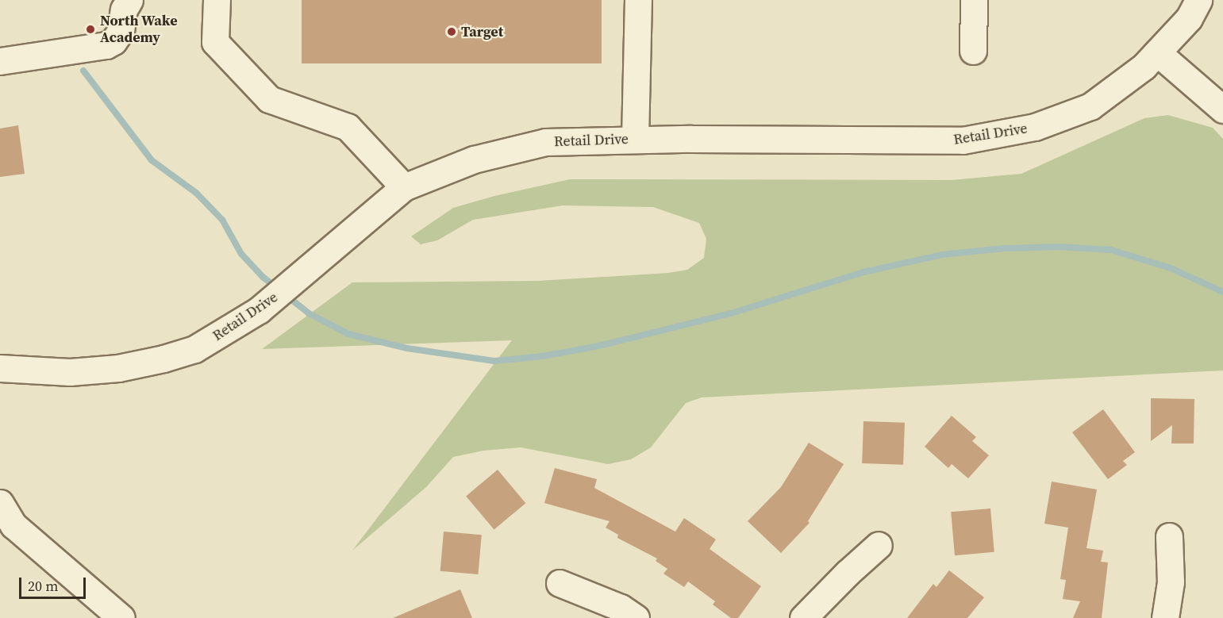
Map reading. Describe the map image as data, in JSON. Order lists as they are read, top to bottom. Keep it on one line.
{"streets":{"street":["Retail Drive"]},"places":["North Wake Academy","Target"],"scale_bar":"20 m"}
